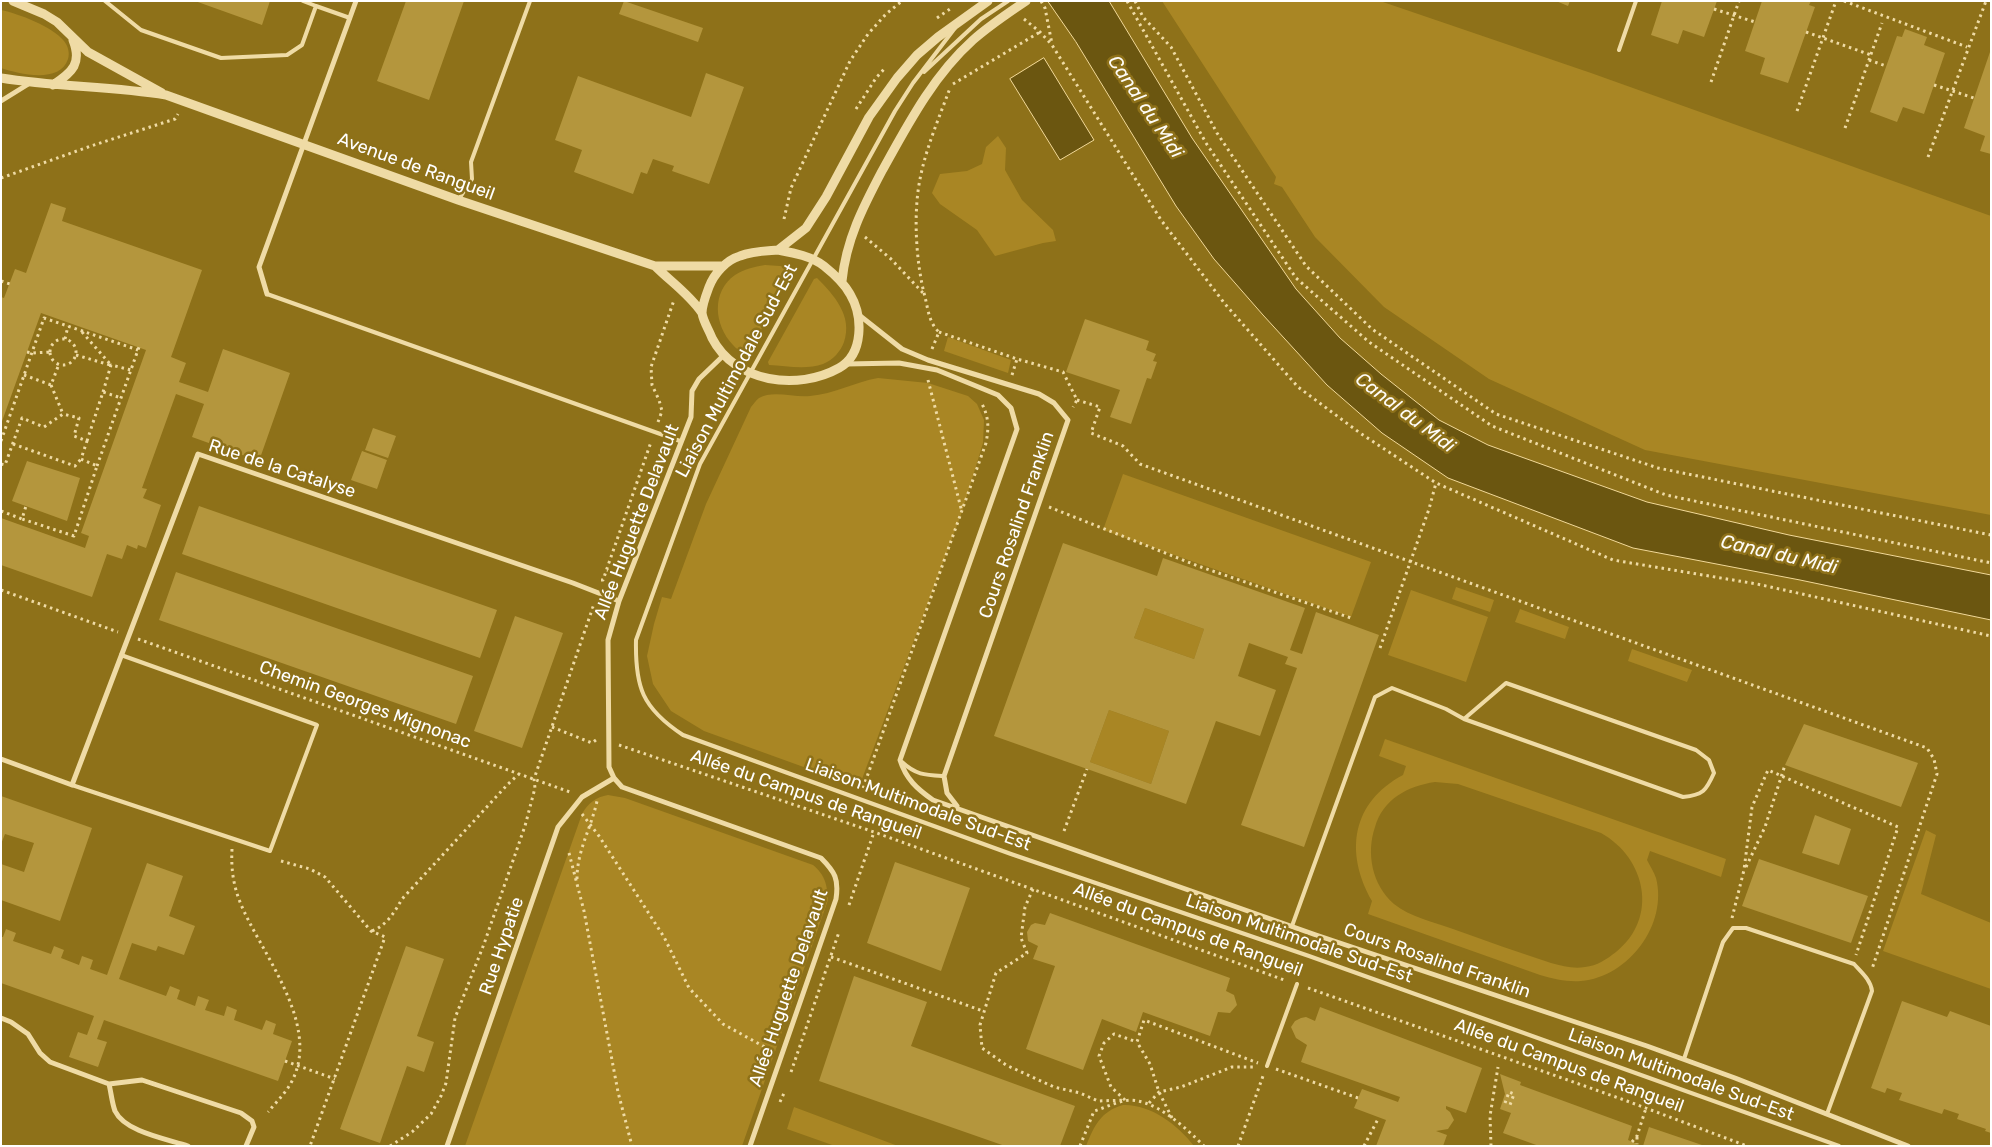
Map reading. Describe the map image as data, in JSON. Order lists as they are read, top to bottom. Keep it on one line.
{"streets":{"street":["Avenue de Rangueil","Rue de la Catalyse","Allée Huguette Delavault","Cours Rosalind Franklin","Rue Hypatie"],"lane":["Liaison Multimodale Sud-Est"],"path":["Chemin Georges Mignonac","Allée du Campus de Rangueil"]},"crossings":[["Avenue de Rangueil","Allée Huguette Delavault"],["Rue de la Catalyse","Allée Huguette Delavault"],["Allée Huguette Delavault","Rue Hypatie"],["Chemin Georges Mignonac","Rue Hypatie"]],"water":["Canal du Midi"]}
